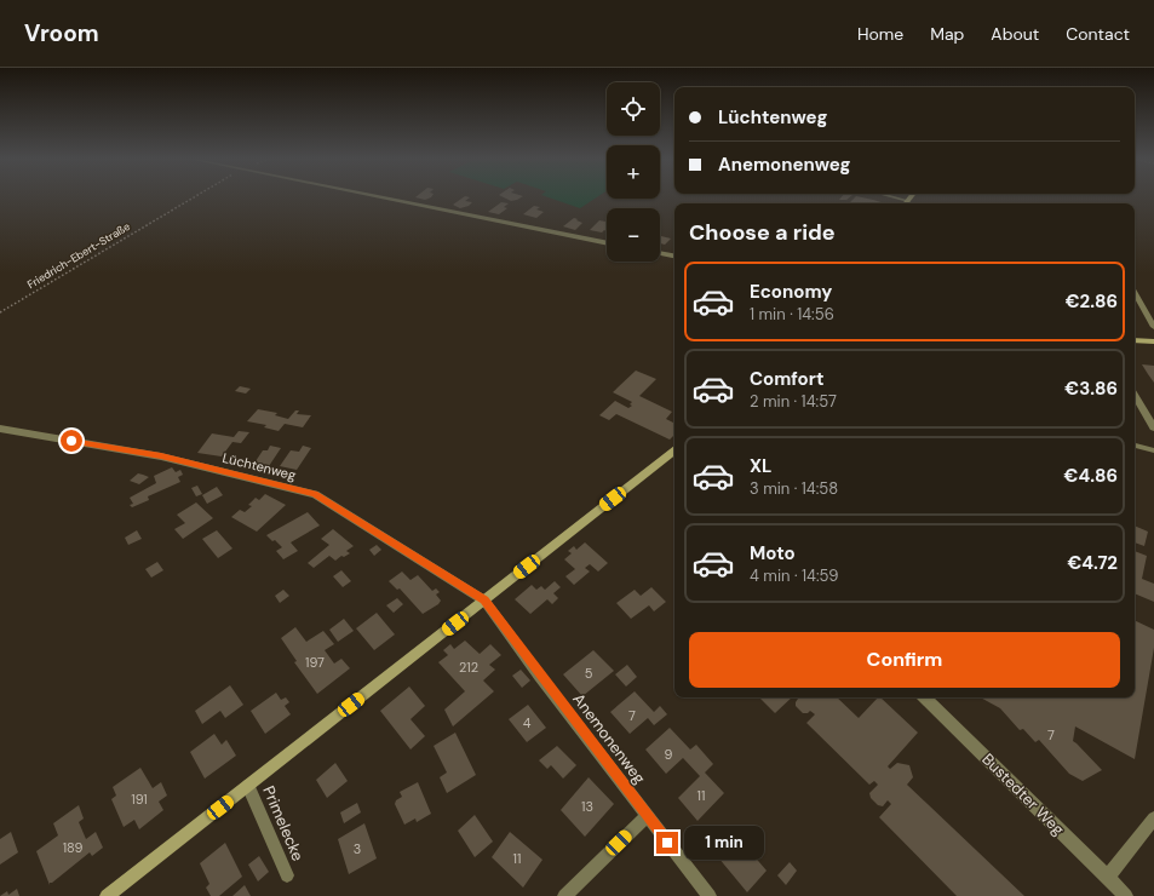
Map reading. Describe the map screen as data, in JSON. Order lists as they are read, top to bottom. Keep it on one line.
{"streets":{"street":["Lüchtenweg","Anemonenweg","Bustedter Weg","Primelecke"],"path":["Friedrich-Ebert-Straße"]},"crossings":[["Lüchtenweg","Anemonenweg"]],"house_numbers":["197","212","5","7","4","7","9","11","191","13","189","3","11"],"page":{"header":"Vroom","nav":["Home","Map","About","Contact"],"map_buttons":["+","−"],"banner":["Lüchtenweg","Anemonenweg"],"heading":"Choose a ride","list":[{"name":"Economy","note":"1 min · 14:56","value":"€2.86"},{"name":"Comfort","note":"2 min · 14:57","value":"€3.86"},{"name":"XL","note":"3 min · 14:58","value":"€4.86"},{"name":"Moto","note":"4 min · 14:59","value":"€4.72"}],"buttons":"Confirm","bubble":"1 min"}}
